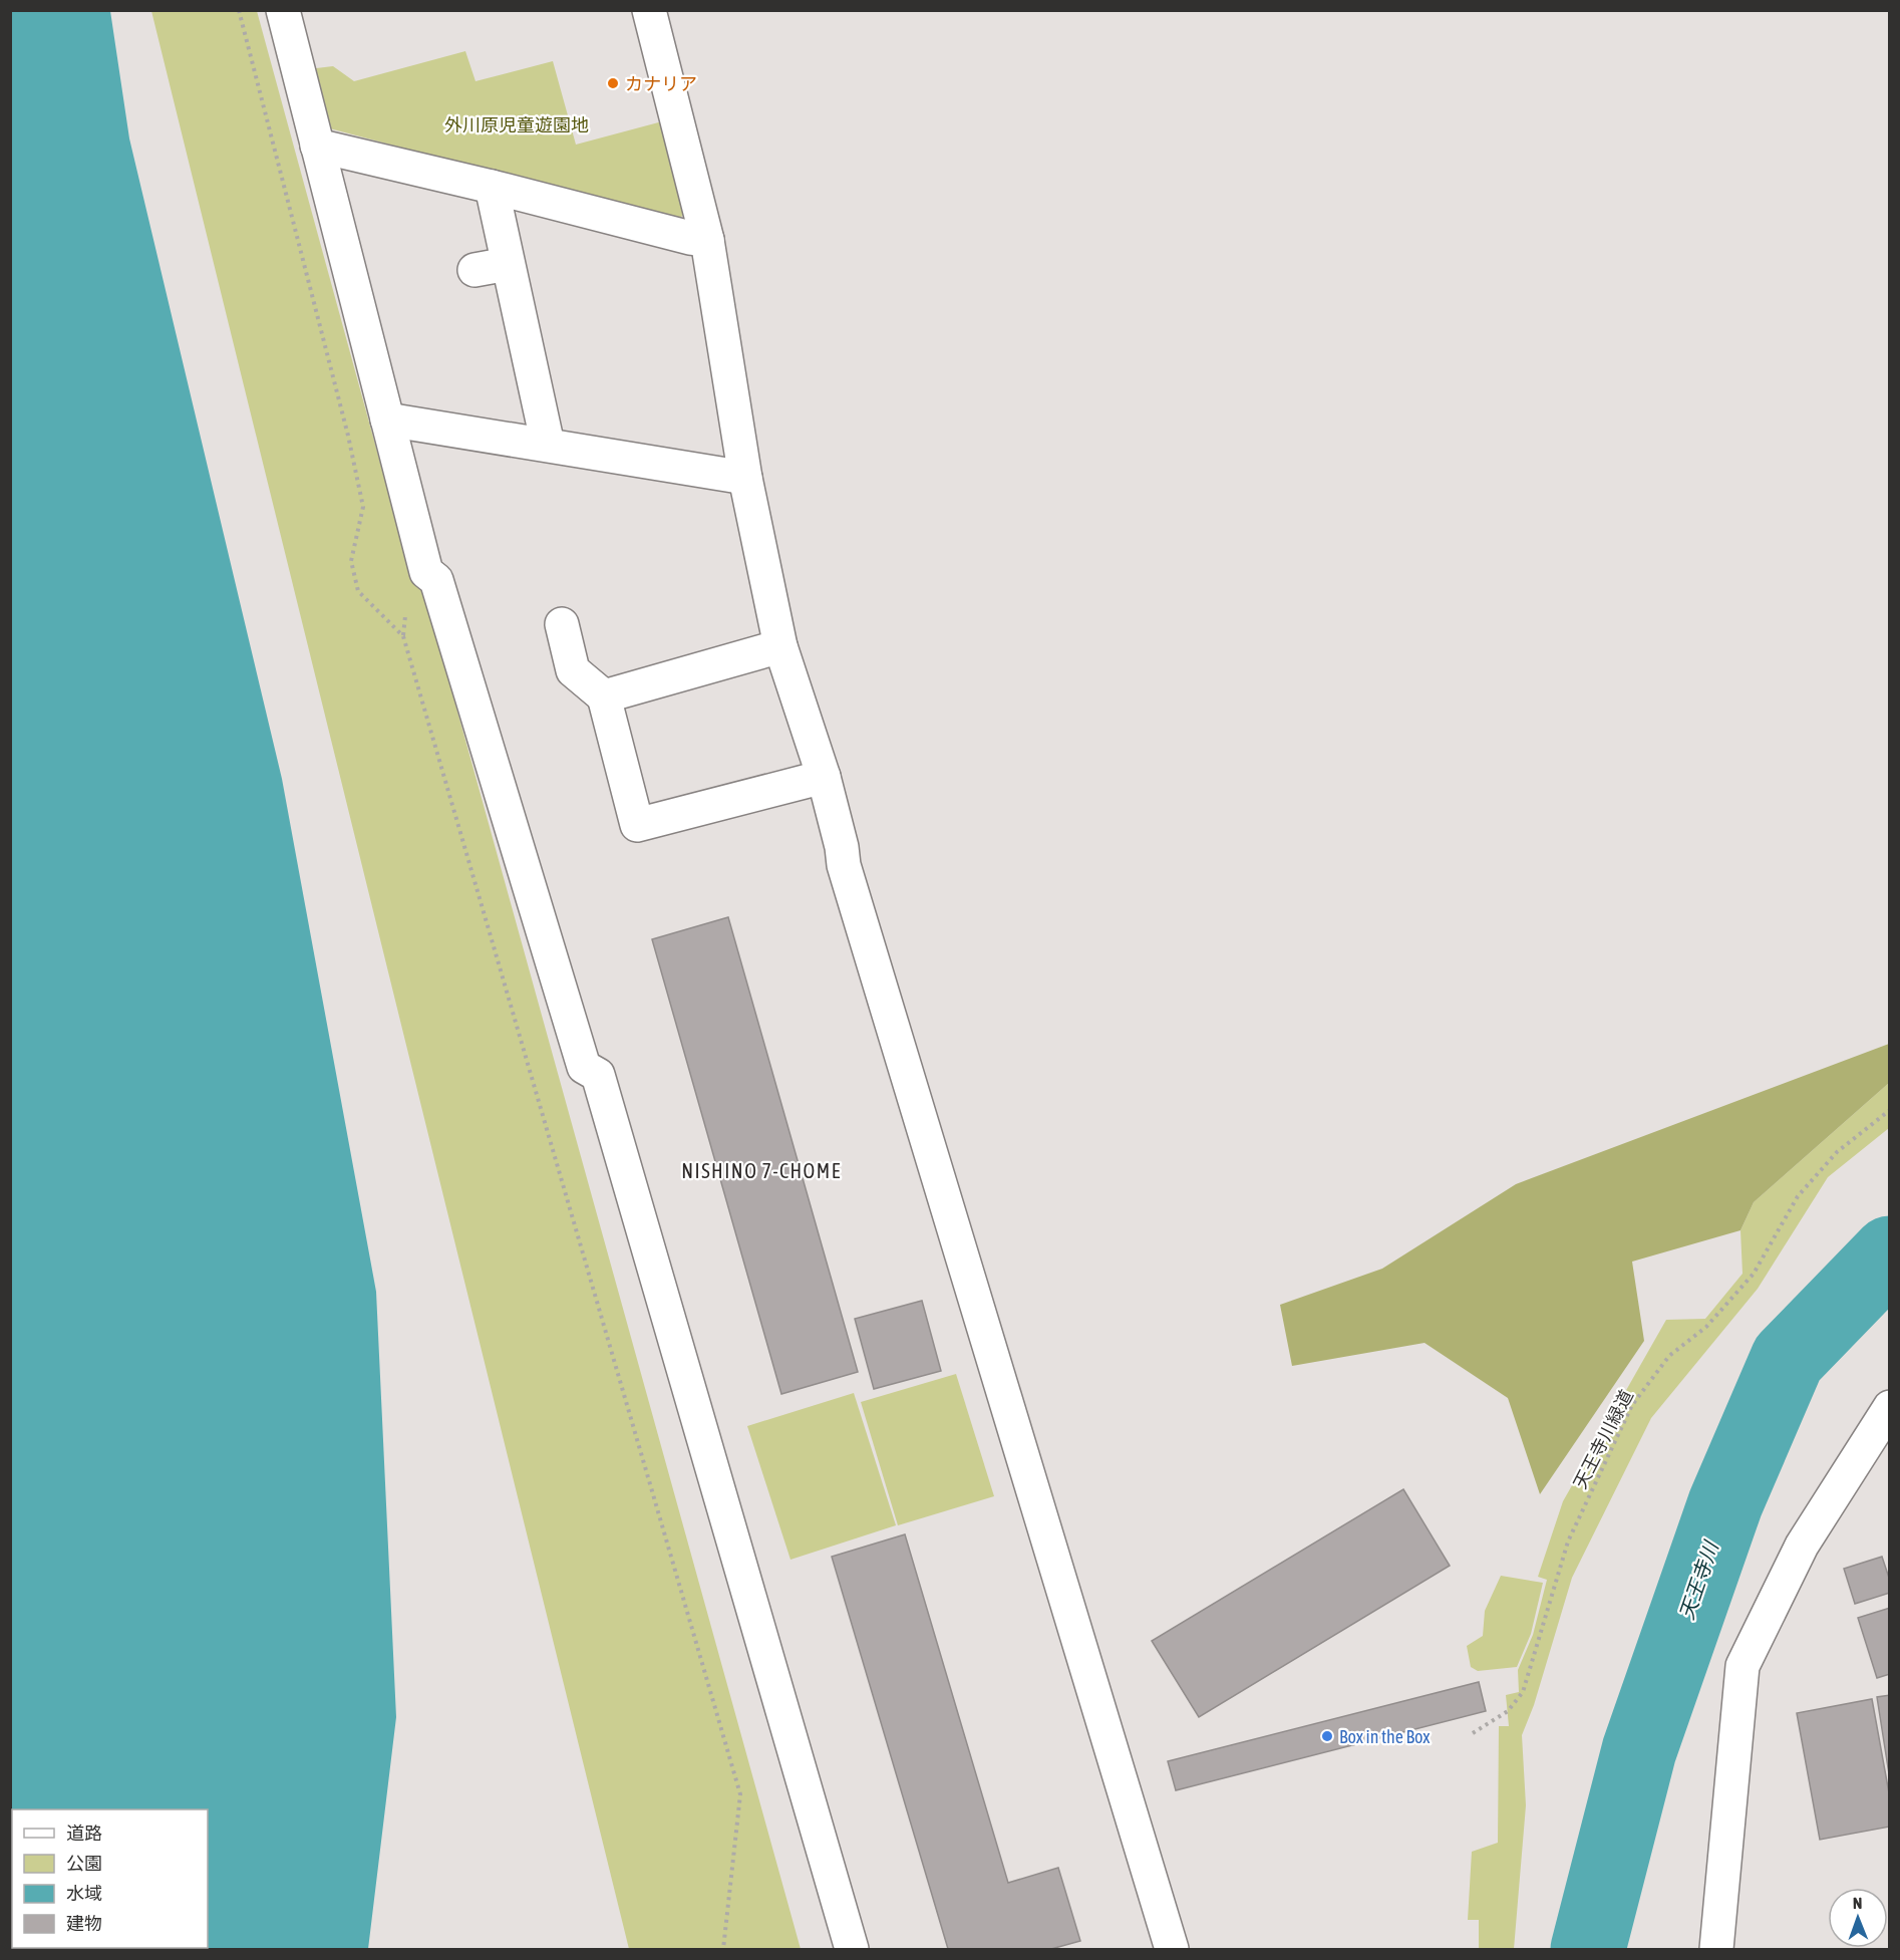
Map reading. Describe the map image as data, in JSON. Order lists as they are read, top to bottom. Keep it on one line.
{"streets":{"path":["天王寺川緑道"]},"districts":["NISHINO 7-CHOME"],"water":["天王寺川"],"parks":["外川原児童遊園地"],"places":["カナリア","Box in the Box"],"legend":["道路","公園","水域","建物"],"north":"top"}
